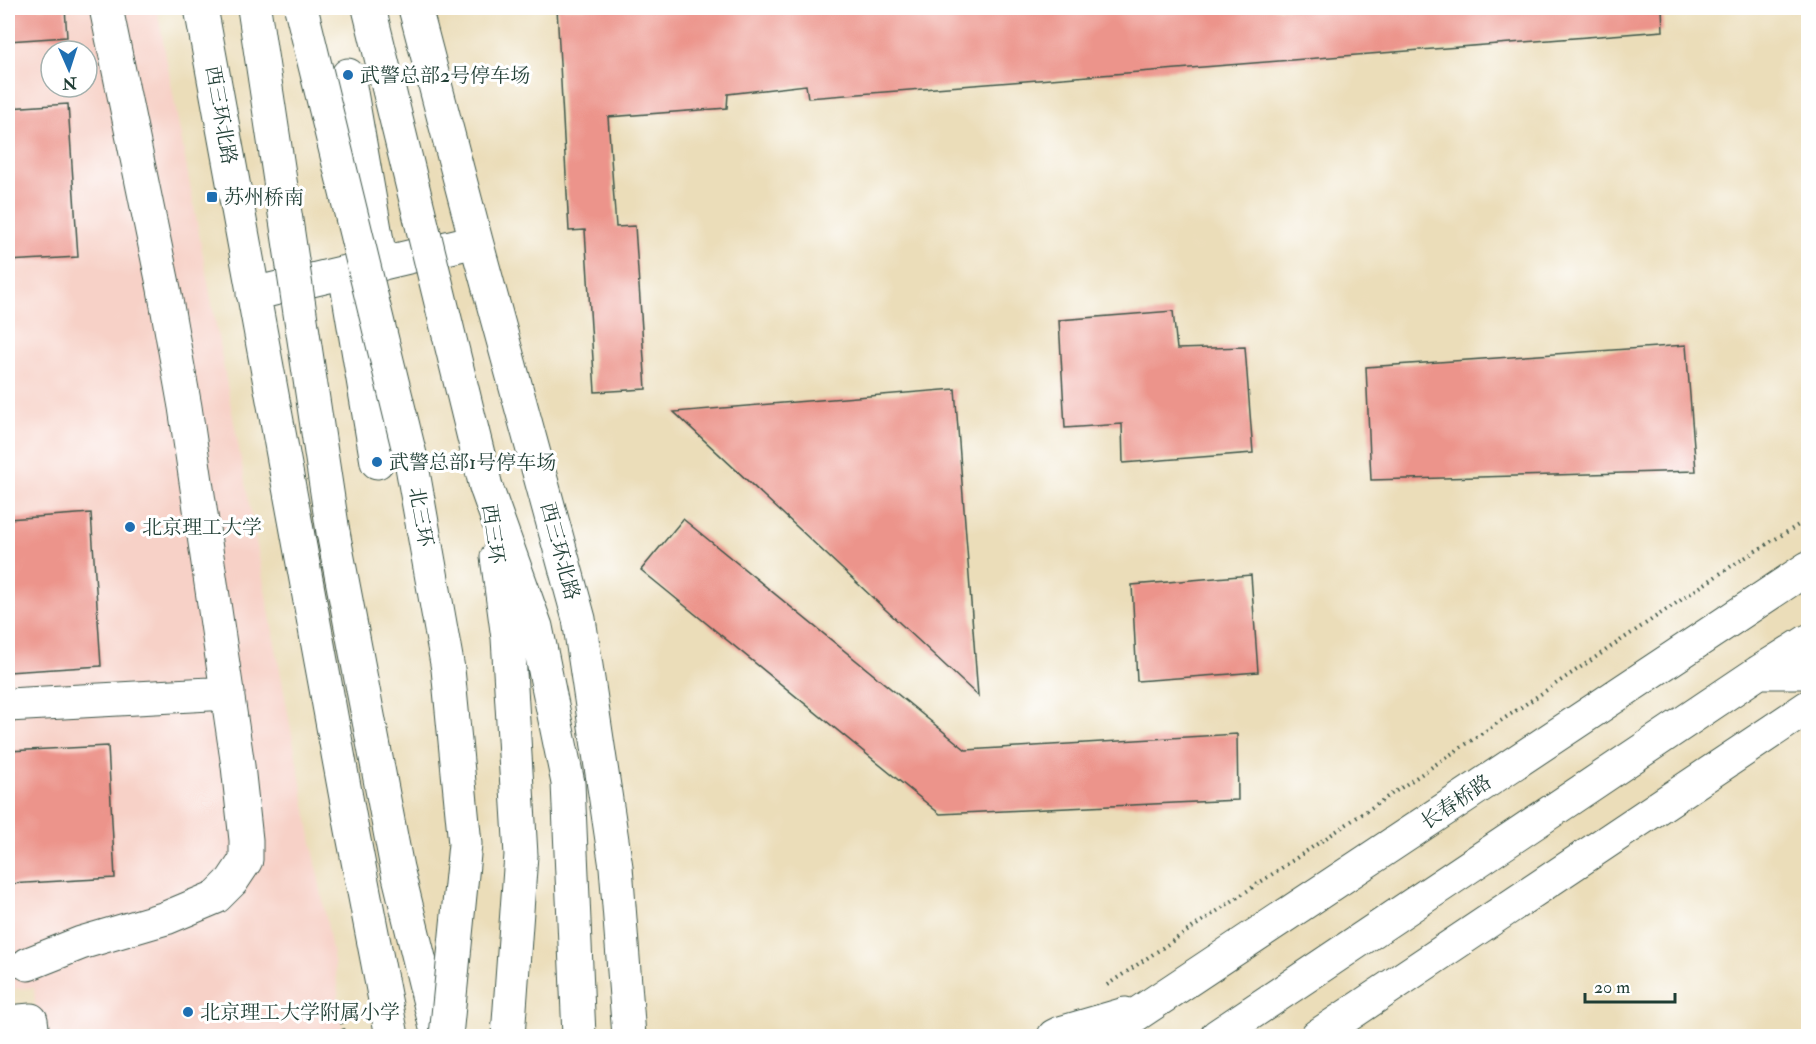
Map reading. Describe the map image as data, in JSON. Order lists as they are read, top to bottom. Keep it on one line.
{"streets":{"main road":["西三环北路","北三环","西三环","长春桥路"]},"places":{"other":["武警总部2号停车场","武警总部1号停车场","北京理工大学","北京理工大学附属小学"],"transit":["苏州桥南"]},"scale_bar":"20 m","north":"bottom"}
